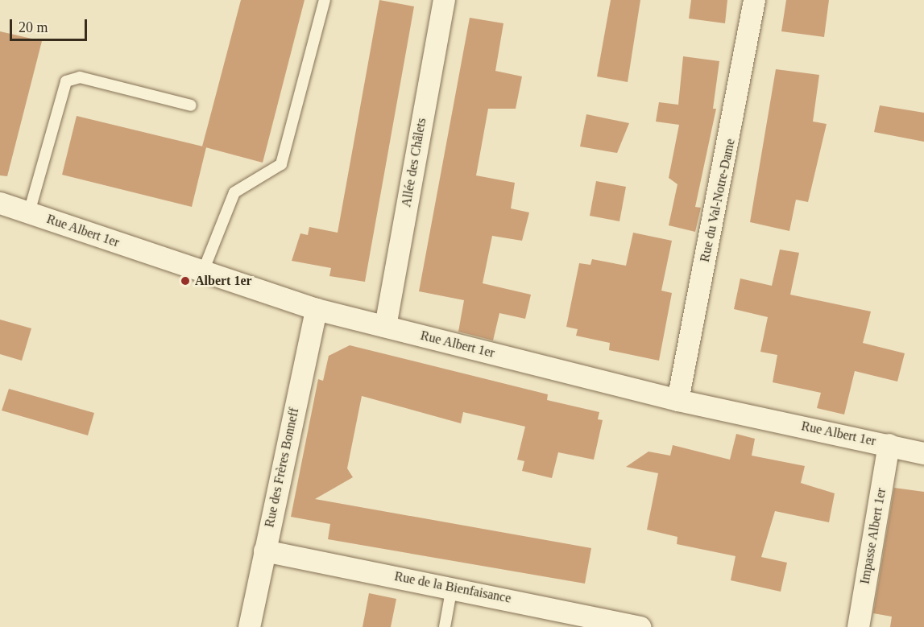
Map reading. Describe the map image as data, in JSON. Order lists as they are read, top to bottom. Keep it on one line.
{"streets":{"street":["Allée des Châlets","Rue du Val-Notre-Dame","Rue Albert 1er","Rue des Frères Bonneff","Impasse Albert 1er","Rue de la Bienfaisance"]},"crossings":[["Allée des Châlets","Rue Albert 1er"],["Rue du Val-Notre-Dame","Rue Albert 1er"],["Rue Albert 1er","Rue des Frères Bonneff"],["Rue Albert 1er","Impasse Albert 1er"],["Rue des Frères Bonneff","Rue de la Bienfaisance"]],"places":["Albert 1er"],"scale_bar":"20 m"}
